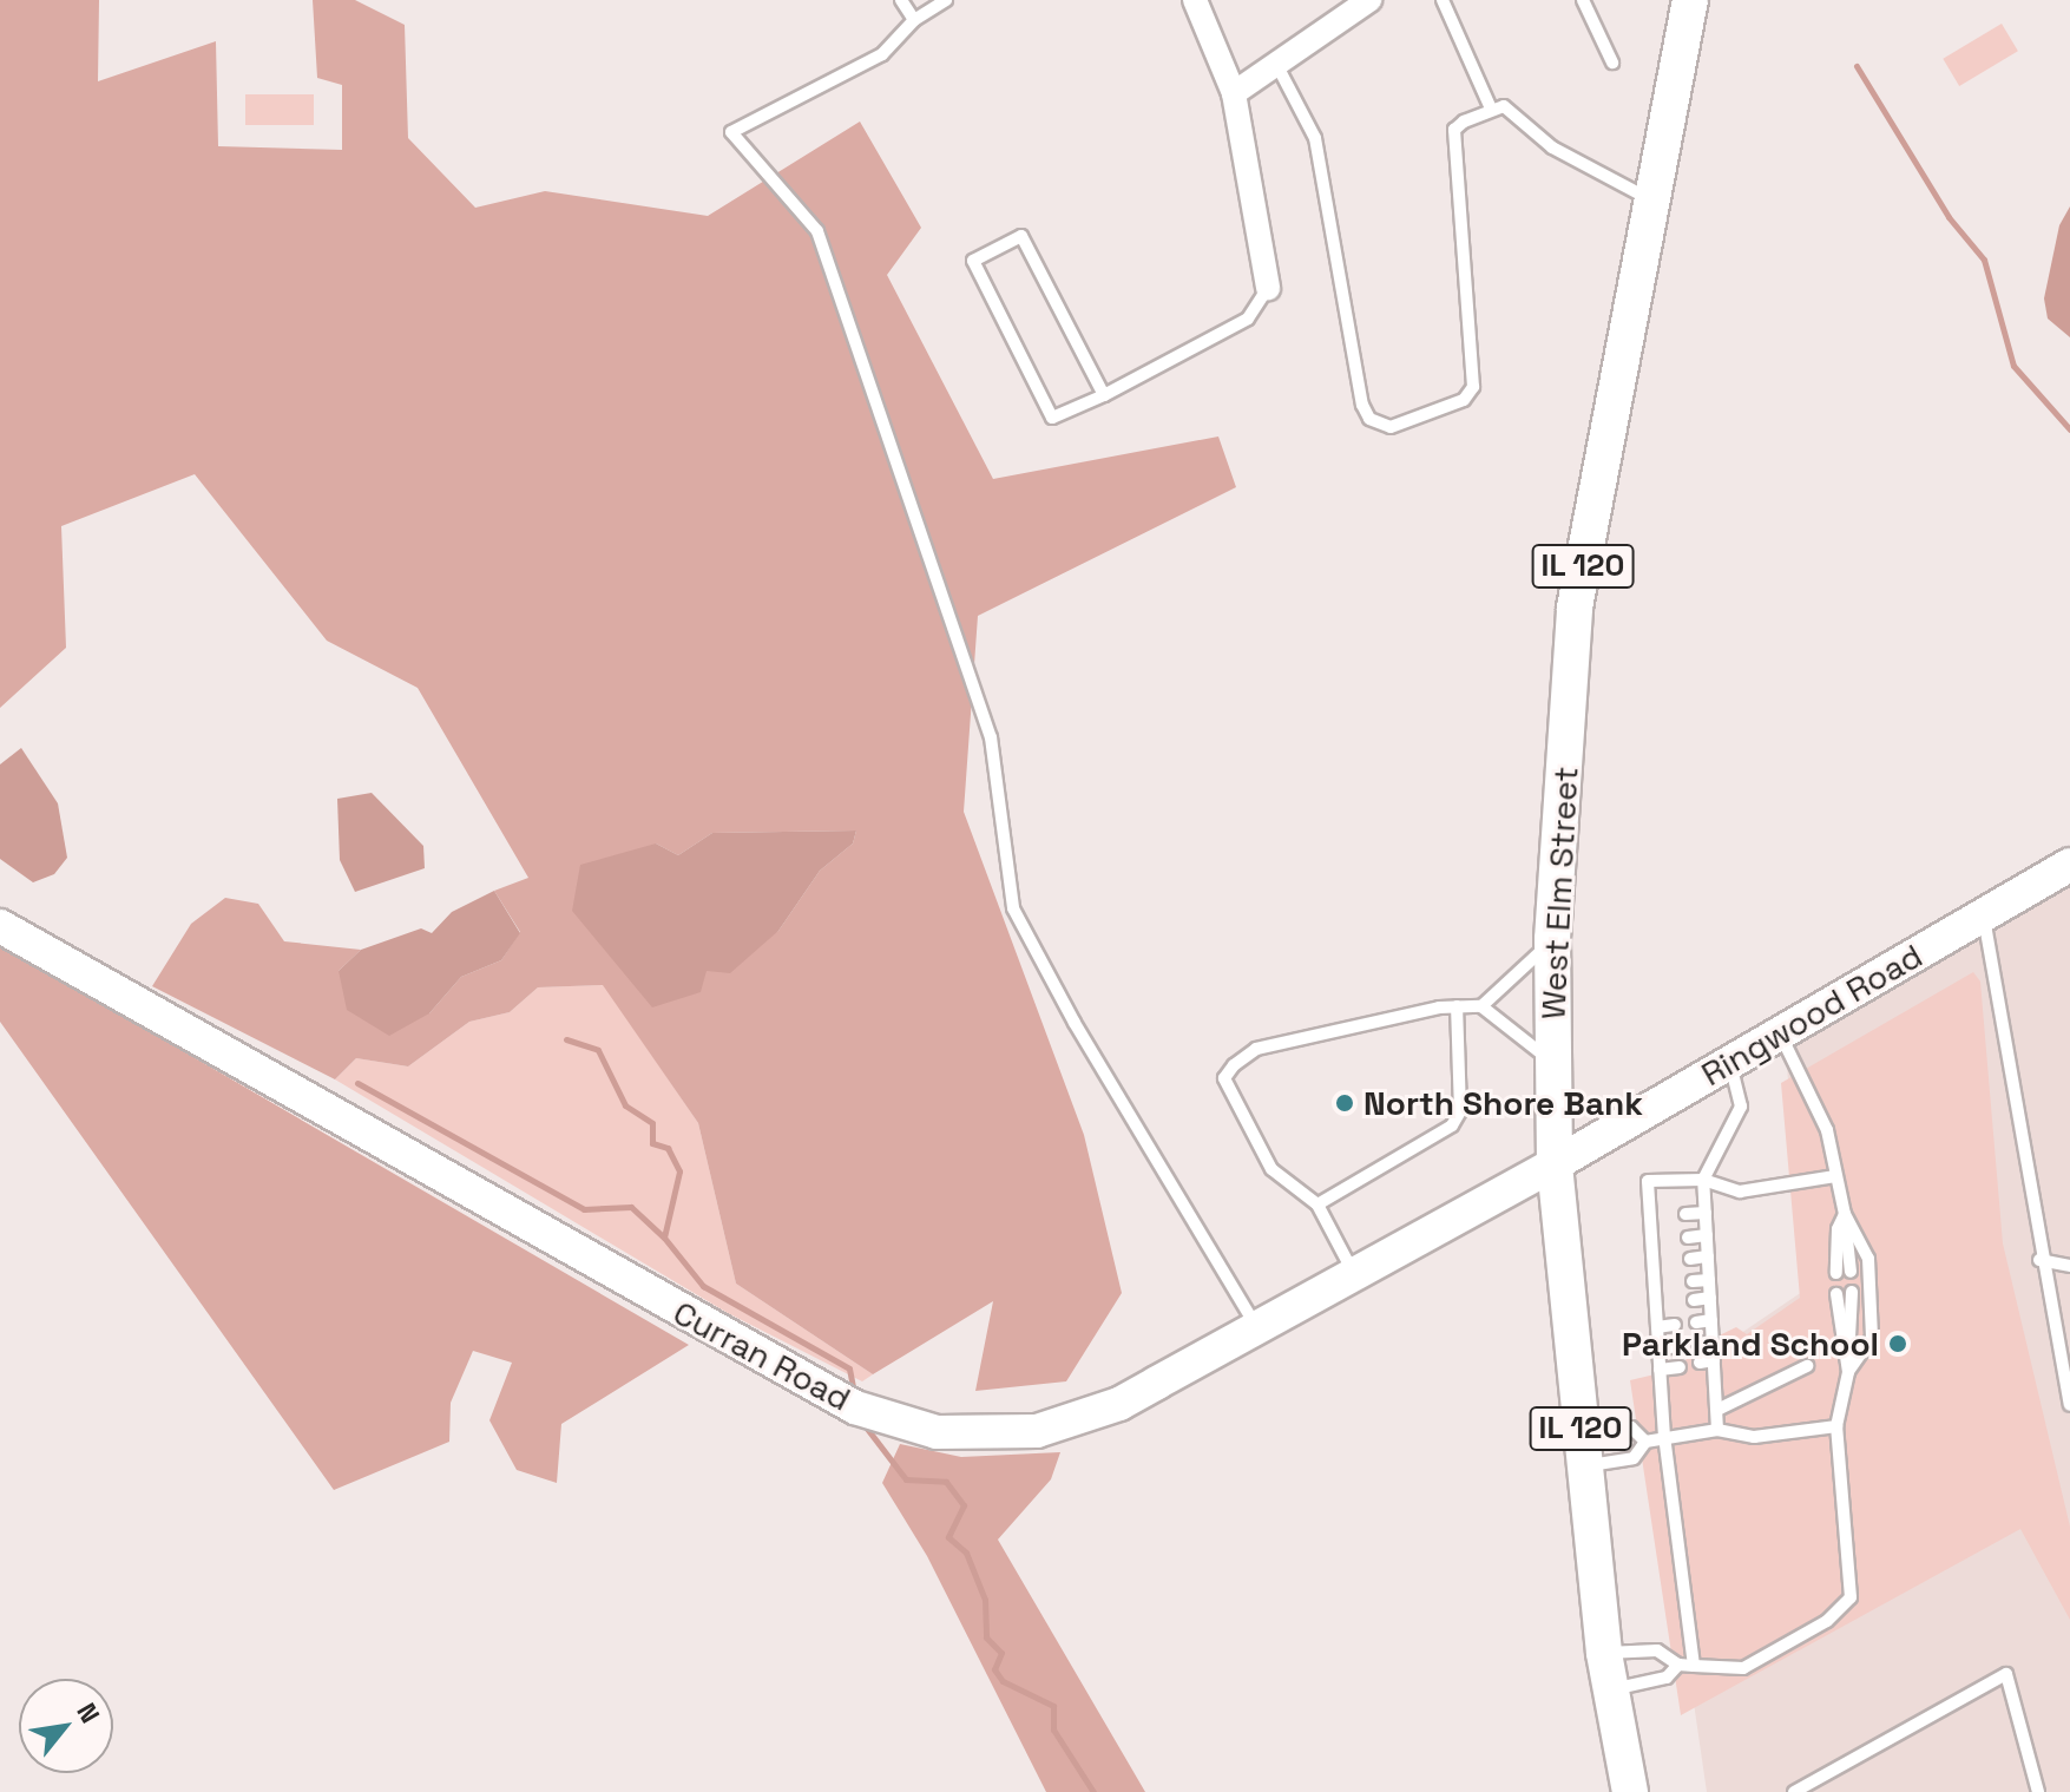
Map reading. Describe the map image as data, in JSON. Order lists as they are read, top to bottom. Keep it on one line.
{"streets":{"main road":["IL 120","West Elm Street"],"street":["Ringwood Road","Curran Road"]},"crossings":[["West Elm Street","Ringwood Road"],["West Elm Street","Curran Road"],["Ringwood Road","Curran Road"]],"places":["North Shore Bank","Parkland School"],"north":"top right"}
